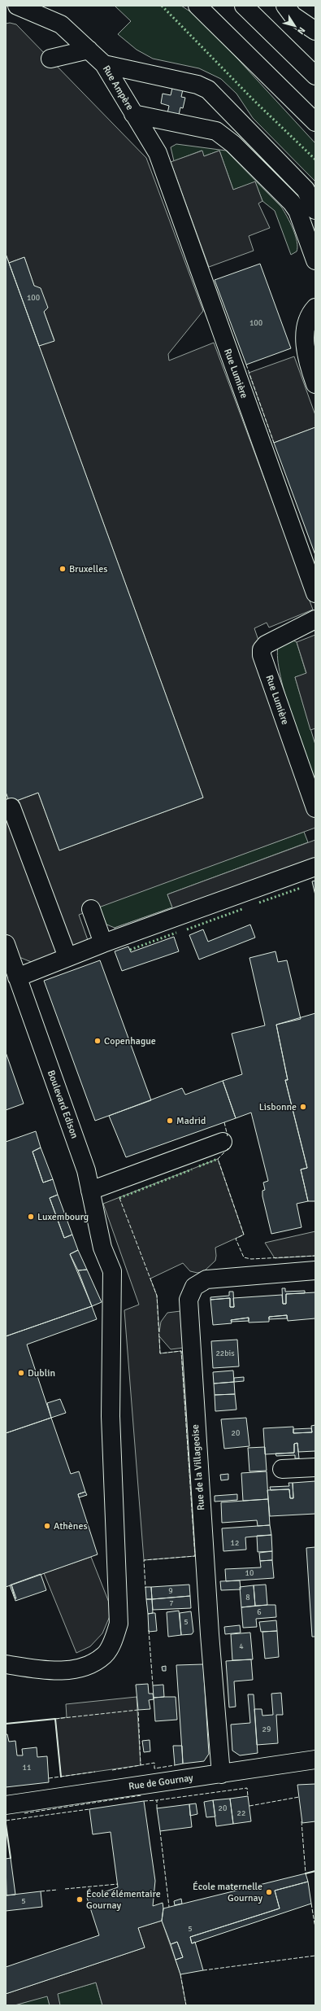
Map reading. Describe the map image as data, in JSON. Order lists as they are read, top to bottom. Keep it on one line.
{"streets":{"street":["Rue Ampère","Rue Lumière","Boulevard Edison","Rue de la Villageoise","Rue de Gournay"]},"crossings":[["Rue Ampère","Rue Lumière"],["Rue de la Villageoise","Rue de Gournay"]],"places":["Bruxelles","Copenhague","Lisbonne","Madrid","Luxembourg","Dublin","Athènes","École maternelle Gournay","École élémentaire Gournay"],"house_numbers":["100","100","22bis","20","12","10","9","8","7","6","5","4","29","11","20","22","5","5"],"north":"bottom right"}
